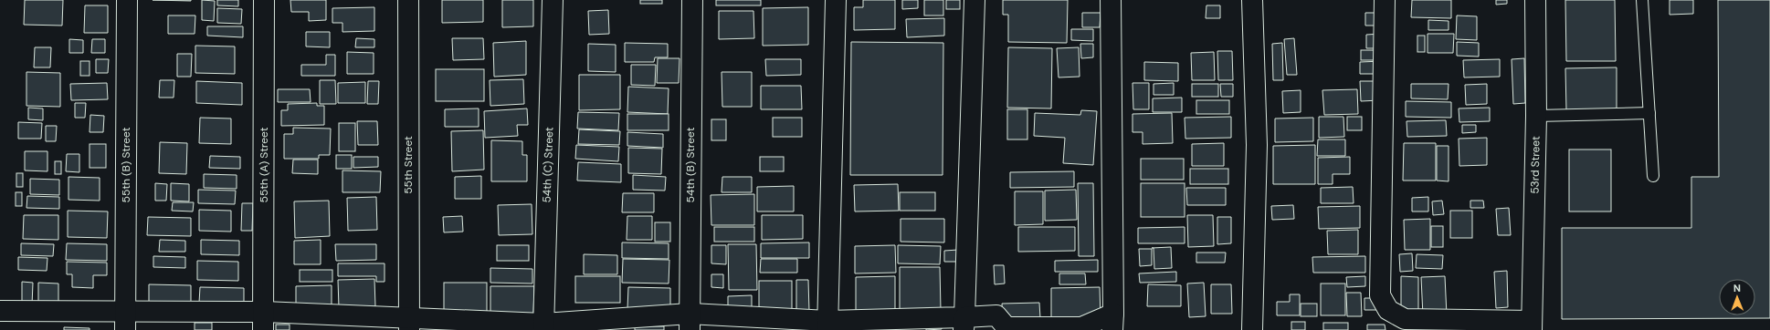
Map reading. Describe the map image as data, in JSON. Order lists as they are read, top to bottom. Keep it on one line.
{"streets":{"street":["55th (B) Street","55th (A) Street","55th Street","54th (C) Street","54th (B) Street","53rd Street"]},"north":"top"}
